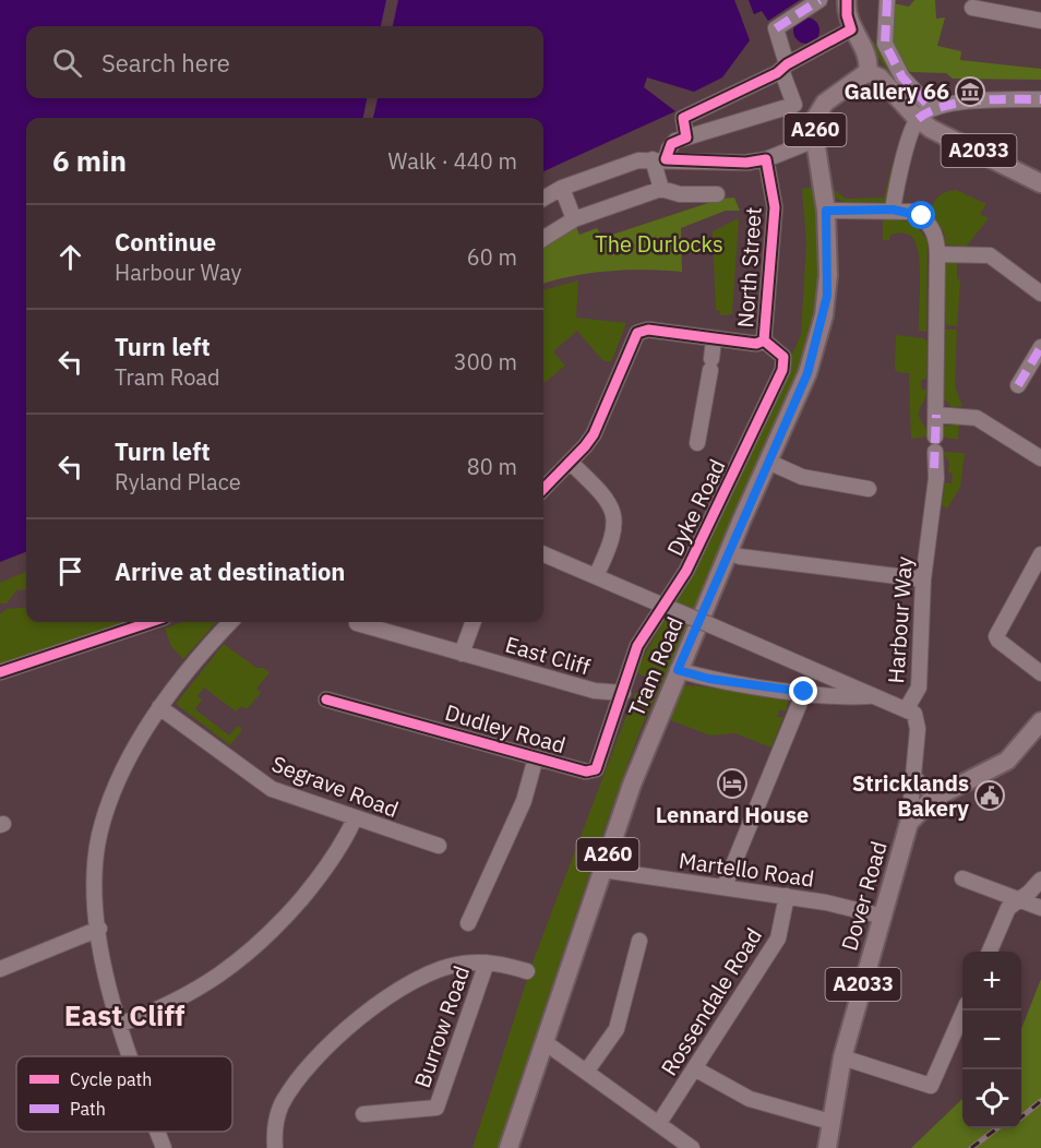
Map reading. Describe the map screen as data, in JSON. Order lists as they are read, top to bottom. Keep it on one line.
{"streets":{"main road":["A260","A2033","Tram Road","Dover Road"],"street":["North Street","Dyke Road","Harbour Way","East Cliff","Dudley Road","Segrave Road","Martello Road","Rossendale Road","Burrow Road"]},"crossings":[["A2033","Tram Road"],["North Street","Dyke Road"],["Dyke Road","East Cliff"],["Dyke Road","Dudley Road"],["Harbour Way","Tram Road"],["Harbour Way","Dover Road"],["East Cliff","Dudley Road"],["Tram Road","Martello Road"],["Martello Road","Dover Road"],["Martello Road","Rossendale Road"]],"districts":["East Cliff"],"parks":["The Durlocks"],"places":{"museum":["Gallery 66"],"hotel":["Lennard House"],"public building":["Stricklands Bakery"]},"legend":["Cycle path","Path"],"page":{"search":"Search here","heading":["6 min","Walk · 440 m"],"list":[["Continue","Harbour Way","60 m"],["Turn left","Tram Road","300 m"],["Turn left","Ryland Place","80 m"],"Arrive at destination"],"map_buttons":["+","−"]}}
